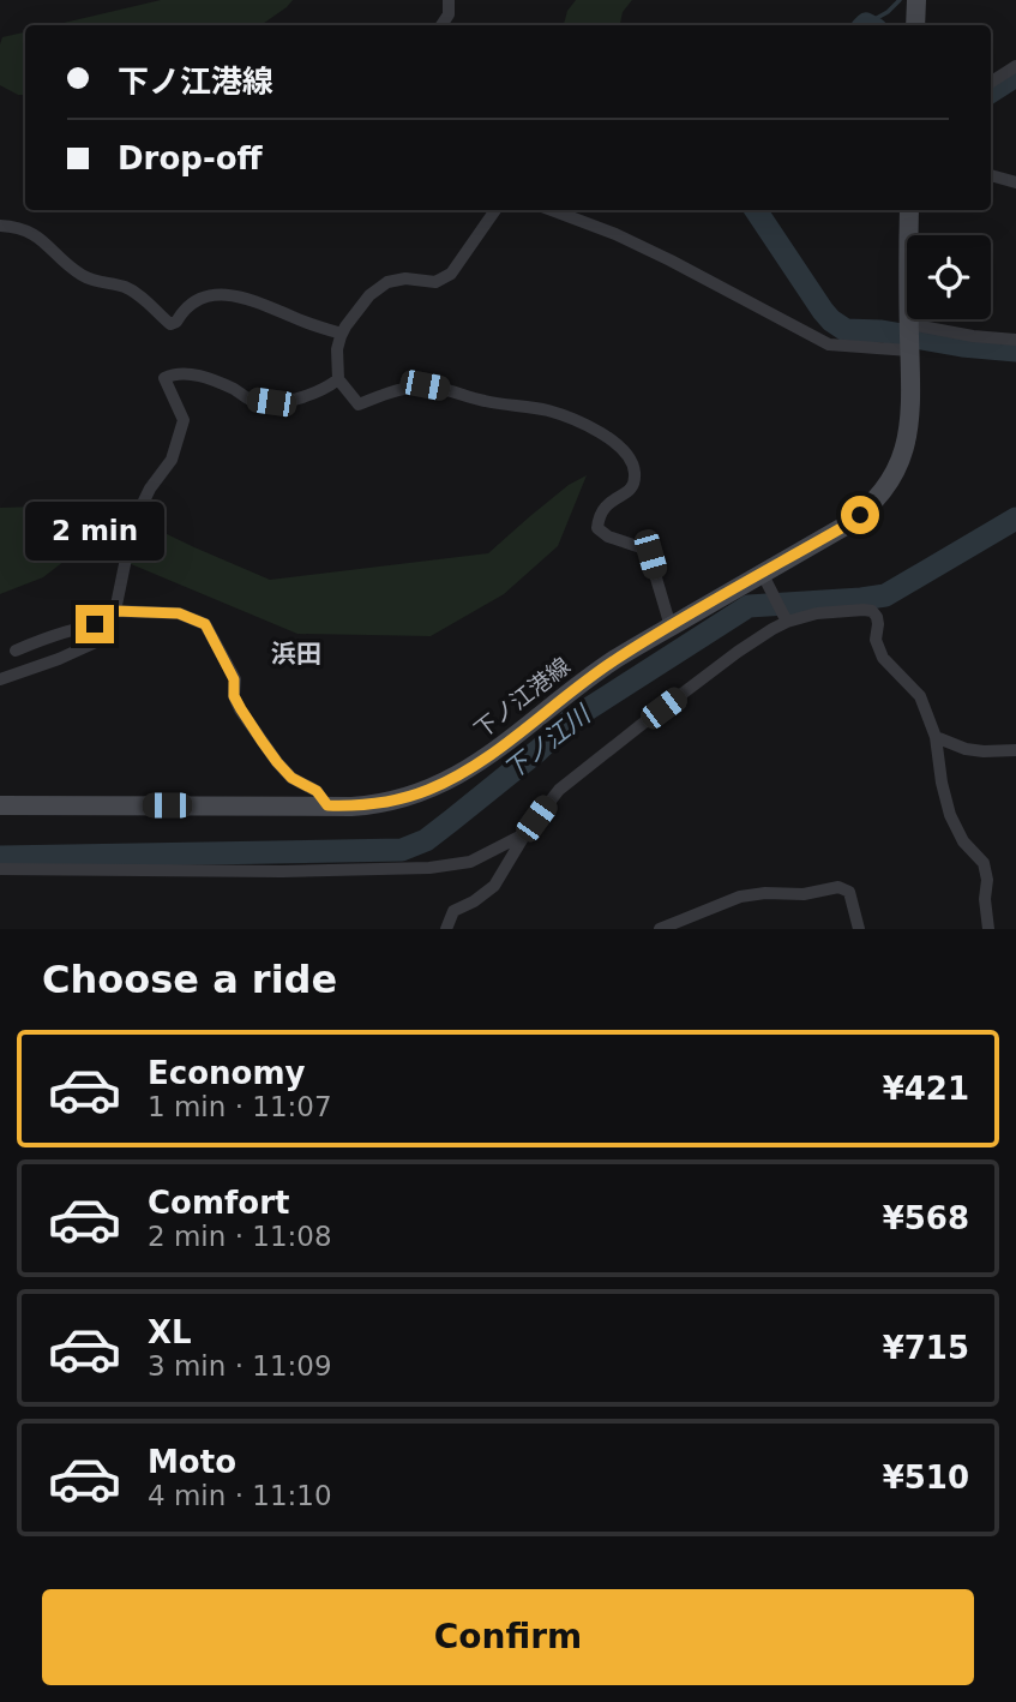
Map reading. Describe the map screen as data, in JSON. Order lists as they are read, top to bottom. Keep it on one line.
{"streets":{"main road":["下ノ江港線"]},"districts":["浜田"],"water":["下ノ江川"],"page":{"banner":["下ノ江港線","Drop-off"],"bubble":"2 min","heading":"Choose a ride","list":[{"name":"Economy","note":"1 min · 11:07","value":"¥421"},{"name":"Comfort","note":"2 min · 11:08","value":"¥568"},{"name":"XL","note":"3 min · 11:09","value":"¥715"},{"name":"Moto","note":"4 min · 11:10","value":"¥510"}],"buttons":"Confirm"}}
